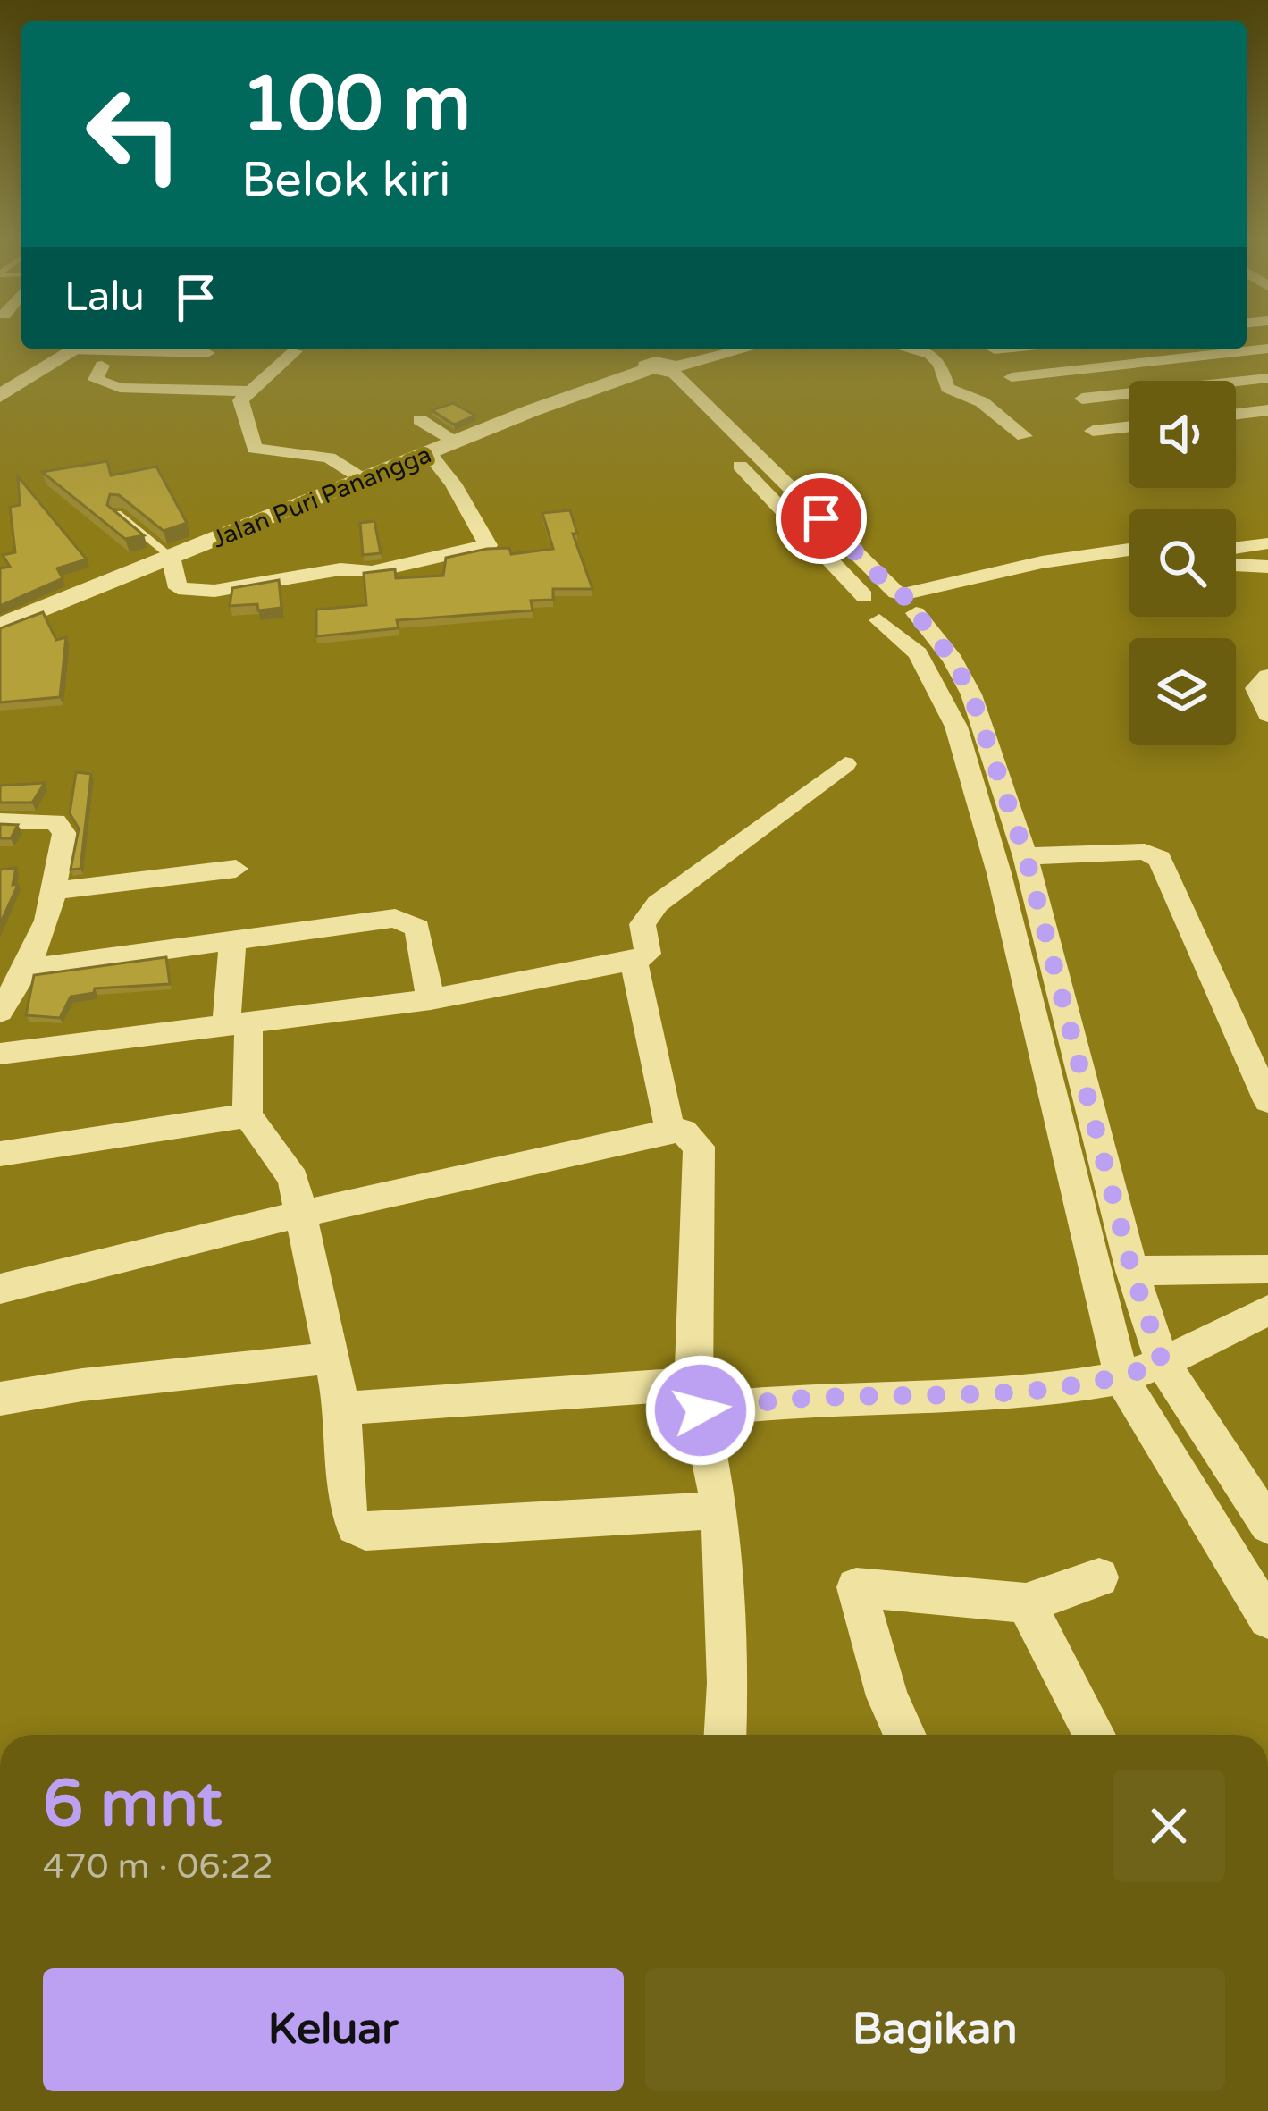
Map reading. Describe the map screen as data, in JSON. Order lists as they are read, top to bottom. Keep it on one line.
{"streets":{"street":["Jalan Puri Panangga"]},"page":{"turn":["100 m","Belok kiri"],"then":"Lalu","heading":["6 mnt","470 m · 06:22"],"buttons":["Keluar","Bagikan"]}}
